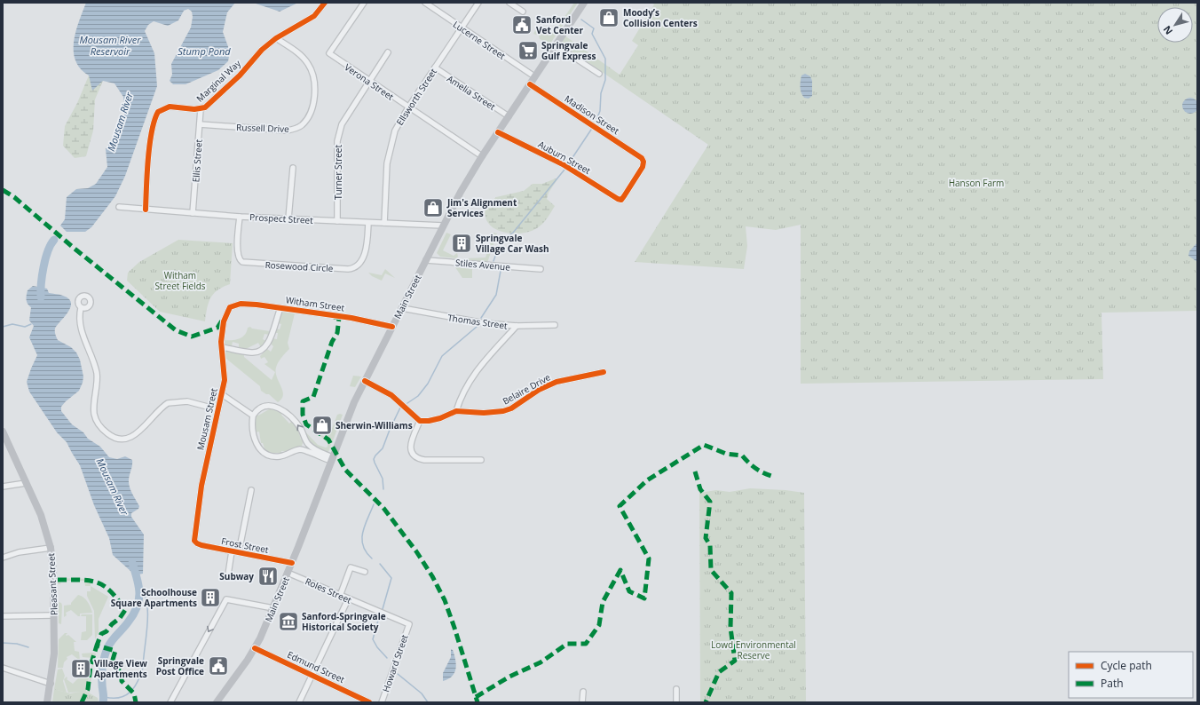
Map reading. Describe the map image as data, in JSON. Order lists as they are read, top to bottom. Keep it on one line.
{"streets":{"main road":["Main Street","Pleasant Street"],"street":["Lucerne Street","Marginal Way","Verona Street","Amelia Street","Ellsworth Street","Madison Street","Russell Drive","Auburn Street","Ellis Street","Turner Street","Prospect Street","Stiles Avenue","Rosewood Circle","Witham Street","Thomas Street","Belaire Drive","Mousam Street","Frost Street","Roles Street","Howard Street","Edmund Street"]},"crossings":[["Lucerne Street","Ellsworth Street"],["Lucerne Street","Main Street"],["Marginal Way","Russell Drive"],["Marginal Way","Ellis Street"],["Marginal Way","Prospect Street"],["Verona Street","Ellsworth Street"],["Verona Street","Turner Street"],["Verona Street","Main Street"],["Amelia Street","Ellsworth Street"],["Amelia Street","Main Street"],["Ellsworth Street","Prospect Street"],["Madison Street","Auburn Street"],["Madison Street","Main Street"],["Russell Drive","Ellis Street"],["Auburn Street","Main Street"],["Ellis Street","Prospect Street"],["Turner Street","Prospect Street"],["Prospect Street","Rosewood Circle"],["Prospect Street","Main Street"],["Stiles Avenue","Main Street"],["Main Street","Witham Street"],["Main Street","Thomas Street"],["Main Street","Frost Street"],["Main Street","Roles Street"],["Main Street","Edmund Street"],["Witham Street","Mousam Street"],["Mousam Street","Frost Street"],["Roles Street","Howard Street"]],"water":["Mousam River Reservoir","Stump Pond","Mousam River"],"parks":["Hanson Farm","Witham Street Fields","Lowd Environmental Reserve"],"places":{"shop":["Moody’s Collision Centers","Jim's Alignment Services","Sherwin-Williams"],"public building":["Sanford Vet Center","Springvale Post Office"],"supermarket":["Springvale Gulf Express"],"building":["Springvale Village Car Wash","Schoolhouse Square Apartments","Village View Apartments"],"restaurant":["Subway"],"museum":["Sanford-Springvale Historical Society"]},"legend":["Cycle path","Path"],"north":"bottom left"}
